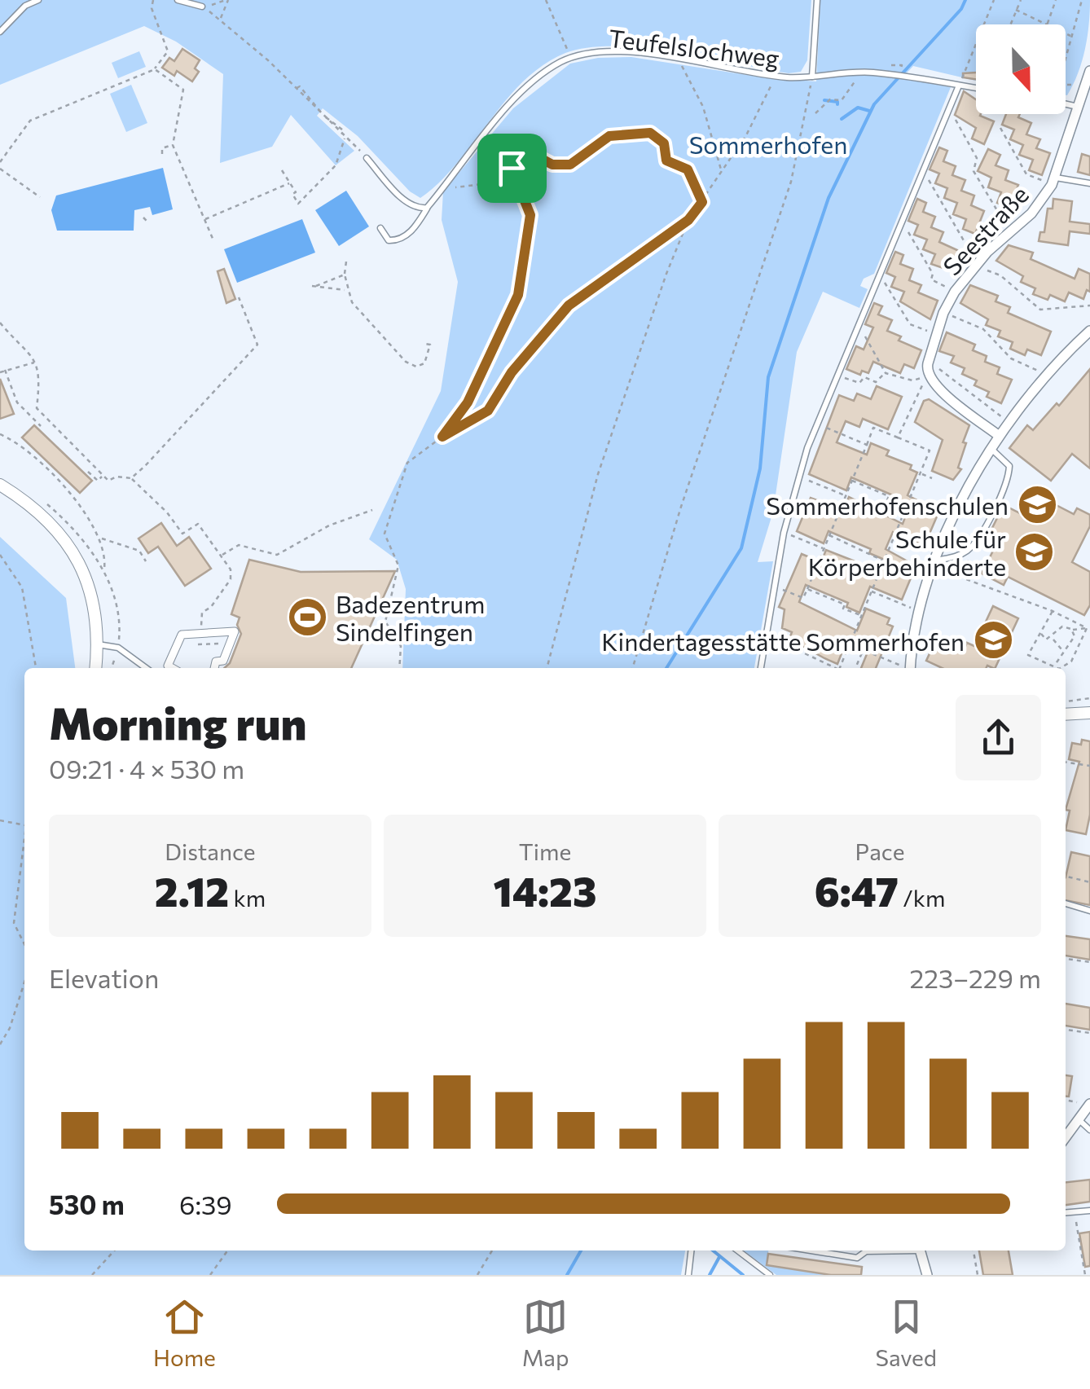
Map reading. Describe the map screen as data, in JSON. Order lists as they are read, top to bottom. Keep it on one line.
{"streets":{"street":["Seestraße"],"lane":["Teufelslochweg"]},"parks":["Sommerhofen"],"places":{"school or university":["Sommerhofenschulen","Schule für Körperbehinderte","Kindertagesstätte Sommerhofen"],"sports":["Badezentrum Sindelfingen"]},"north":"bottom","page":{"heading":["Morning run","09:21 · 4 × 530 m"],"stats":[["Distance","2.12 km"],["Time","14:23"],["Pace","6:47 /km"]],"chart":["Elevation","223–229 m"],"list":[{"name":"530 m","note":"6:39"}],"tabs":["Home","Map","Saved"]}}
